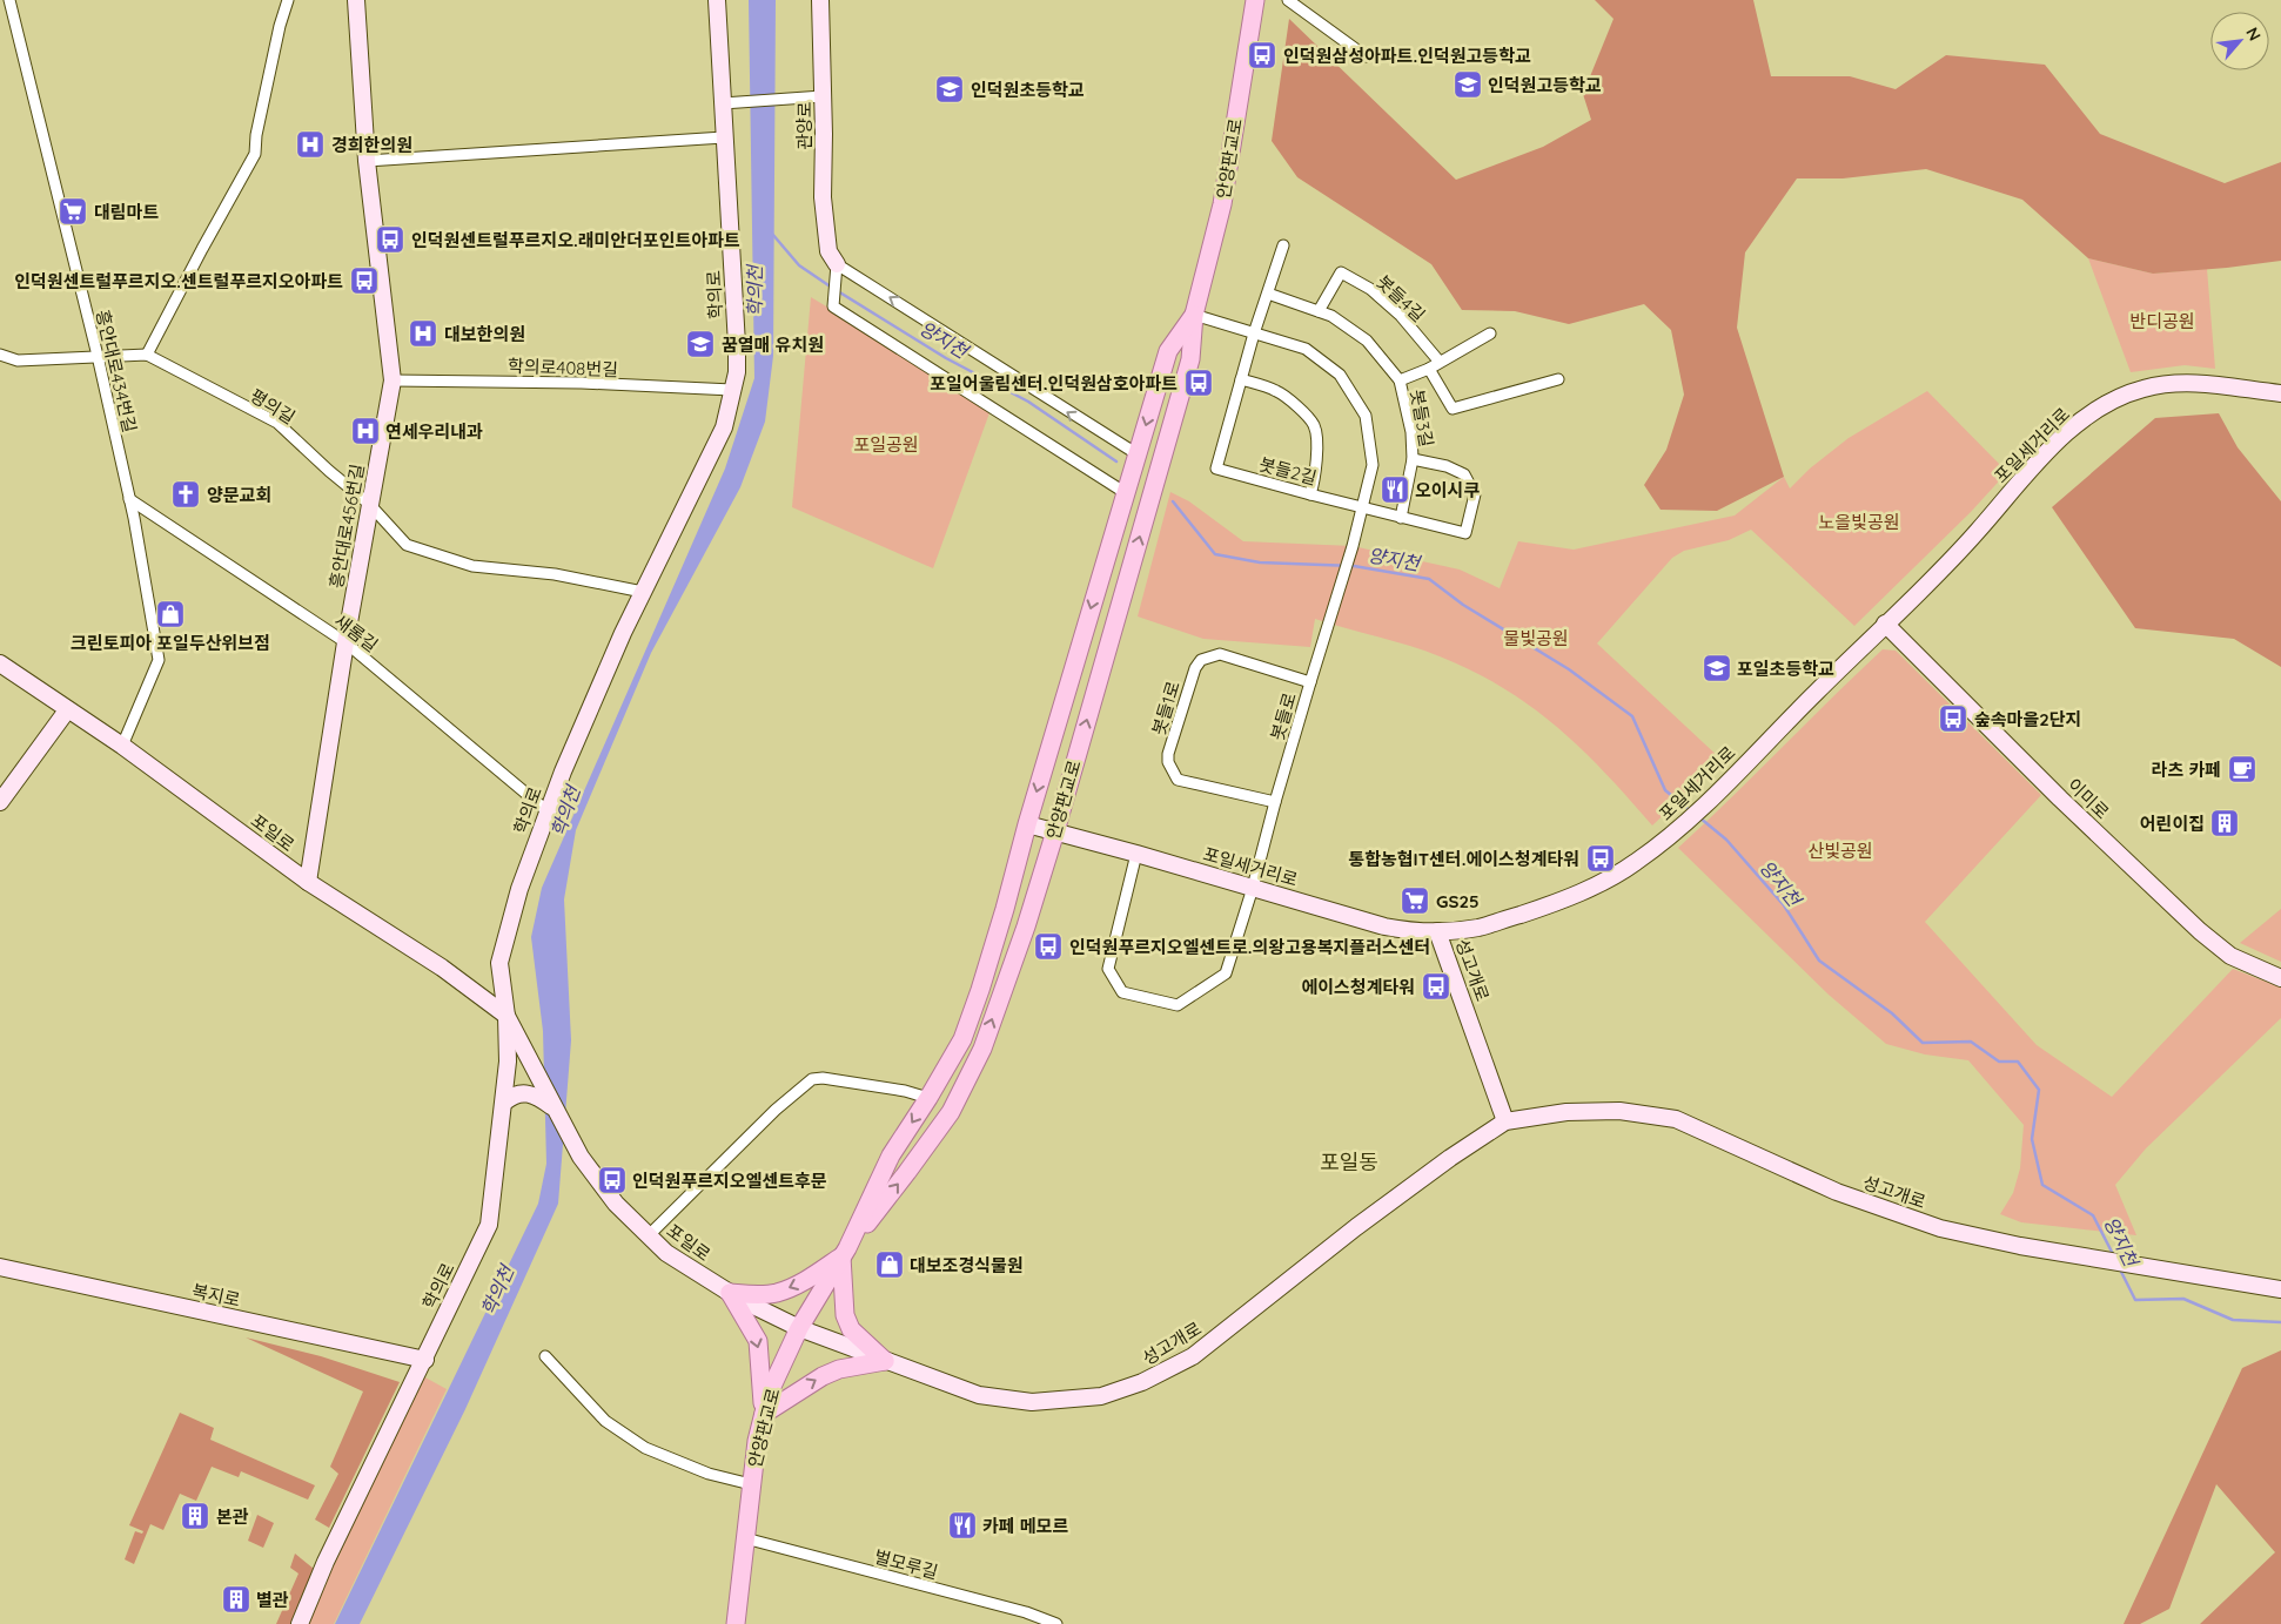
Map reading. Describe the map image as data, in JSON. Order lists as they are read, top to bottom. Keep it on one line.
{"streets":{"main road":["안양판교로"],"street":["관양로","학의로","봇들4길","학의로408번길","흥안대로434번길","평의길","봇들3길","포일세거리로","봇들2길","흥안대로456번길","새롬길","봇들1로","봇들로","이미로","포일로","성고개로","복지로","벌모루길"]},"crossings":[["안양판교로","포일세거리로"],["안양판교로","봇들로"],["안양판교로","포일로"],["안양판교로","성고개로"],["안양판교로","벌모루길"],["학의로","학의로408번길"],["학의로","평의길"],["학의로","새롬길"],["학의로","포일로"],["학의로","복지로"],["봇들4길","봇들3길"],["학의로408번길","흥안대로456번길"],["흥안대로434번길","평의길"],["흥안대로434번길","새롬길"],["흥안대로434번길","포일로"],["평의길","흥안대로456번길"],["봇들3길","봇들2길"],["포일세거리로","봇들로"],["포일세거리로","이미로"],["포일세거리로","성고개로"],["봇들2길","봇들로"],["흥안대로456번길","새롬길"],["흥안대로456번길","포일로"],["봇들1로","봇들로"],["포일로","성고개로"]],"districts":["포일동"],"water":["학의천","양지천"],"parks":["반디공원","포일공원","노을빛공원","물빛공원","산빛공원"],"places":{"bus stop":["인덕원삼성아파트.인덕원고등학교","인덕원센트럴푸르지오.래미안더포인트아파트","인덕원센트럴푸르지오.센트럴푸르지오아파트","포일어울림센터.인덕원삼호아파트","숲속마을2단지","통합농협IT센터.에이스청계타워","인덕원푸르지오엘센트로.의왕고용복지플러스센터","에이스청계타워","인덕원푸르지오엘센트후문"],"school or university":["인덕원고등학교","인덕원초등학교","꿈열매 유치원","포일초등학교"],"hospital":["경희한의원","대보한의원","연세우리내과"],"supermarket":["대림마트","GS25"],"restaurant":["오이시쿠","카페 메모르"],"church":["양문교회"],"shop":["크린토피아 포일두산위브점","대보조경식물원"],"cafe":["라츠 카페"],"building":["어린이집","본관","별관"]},"north":"top right"}
